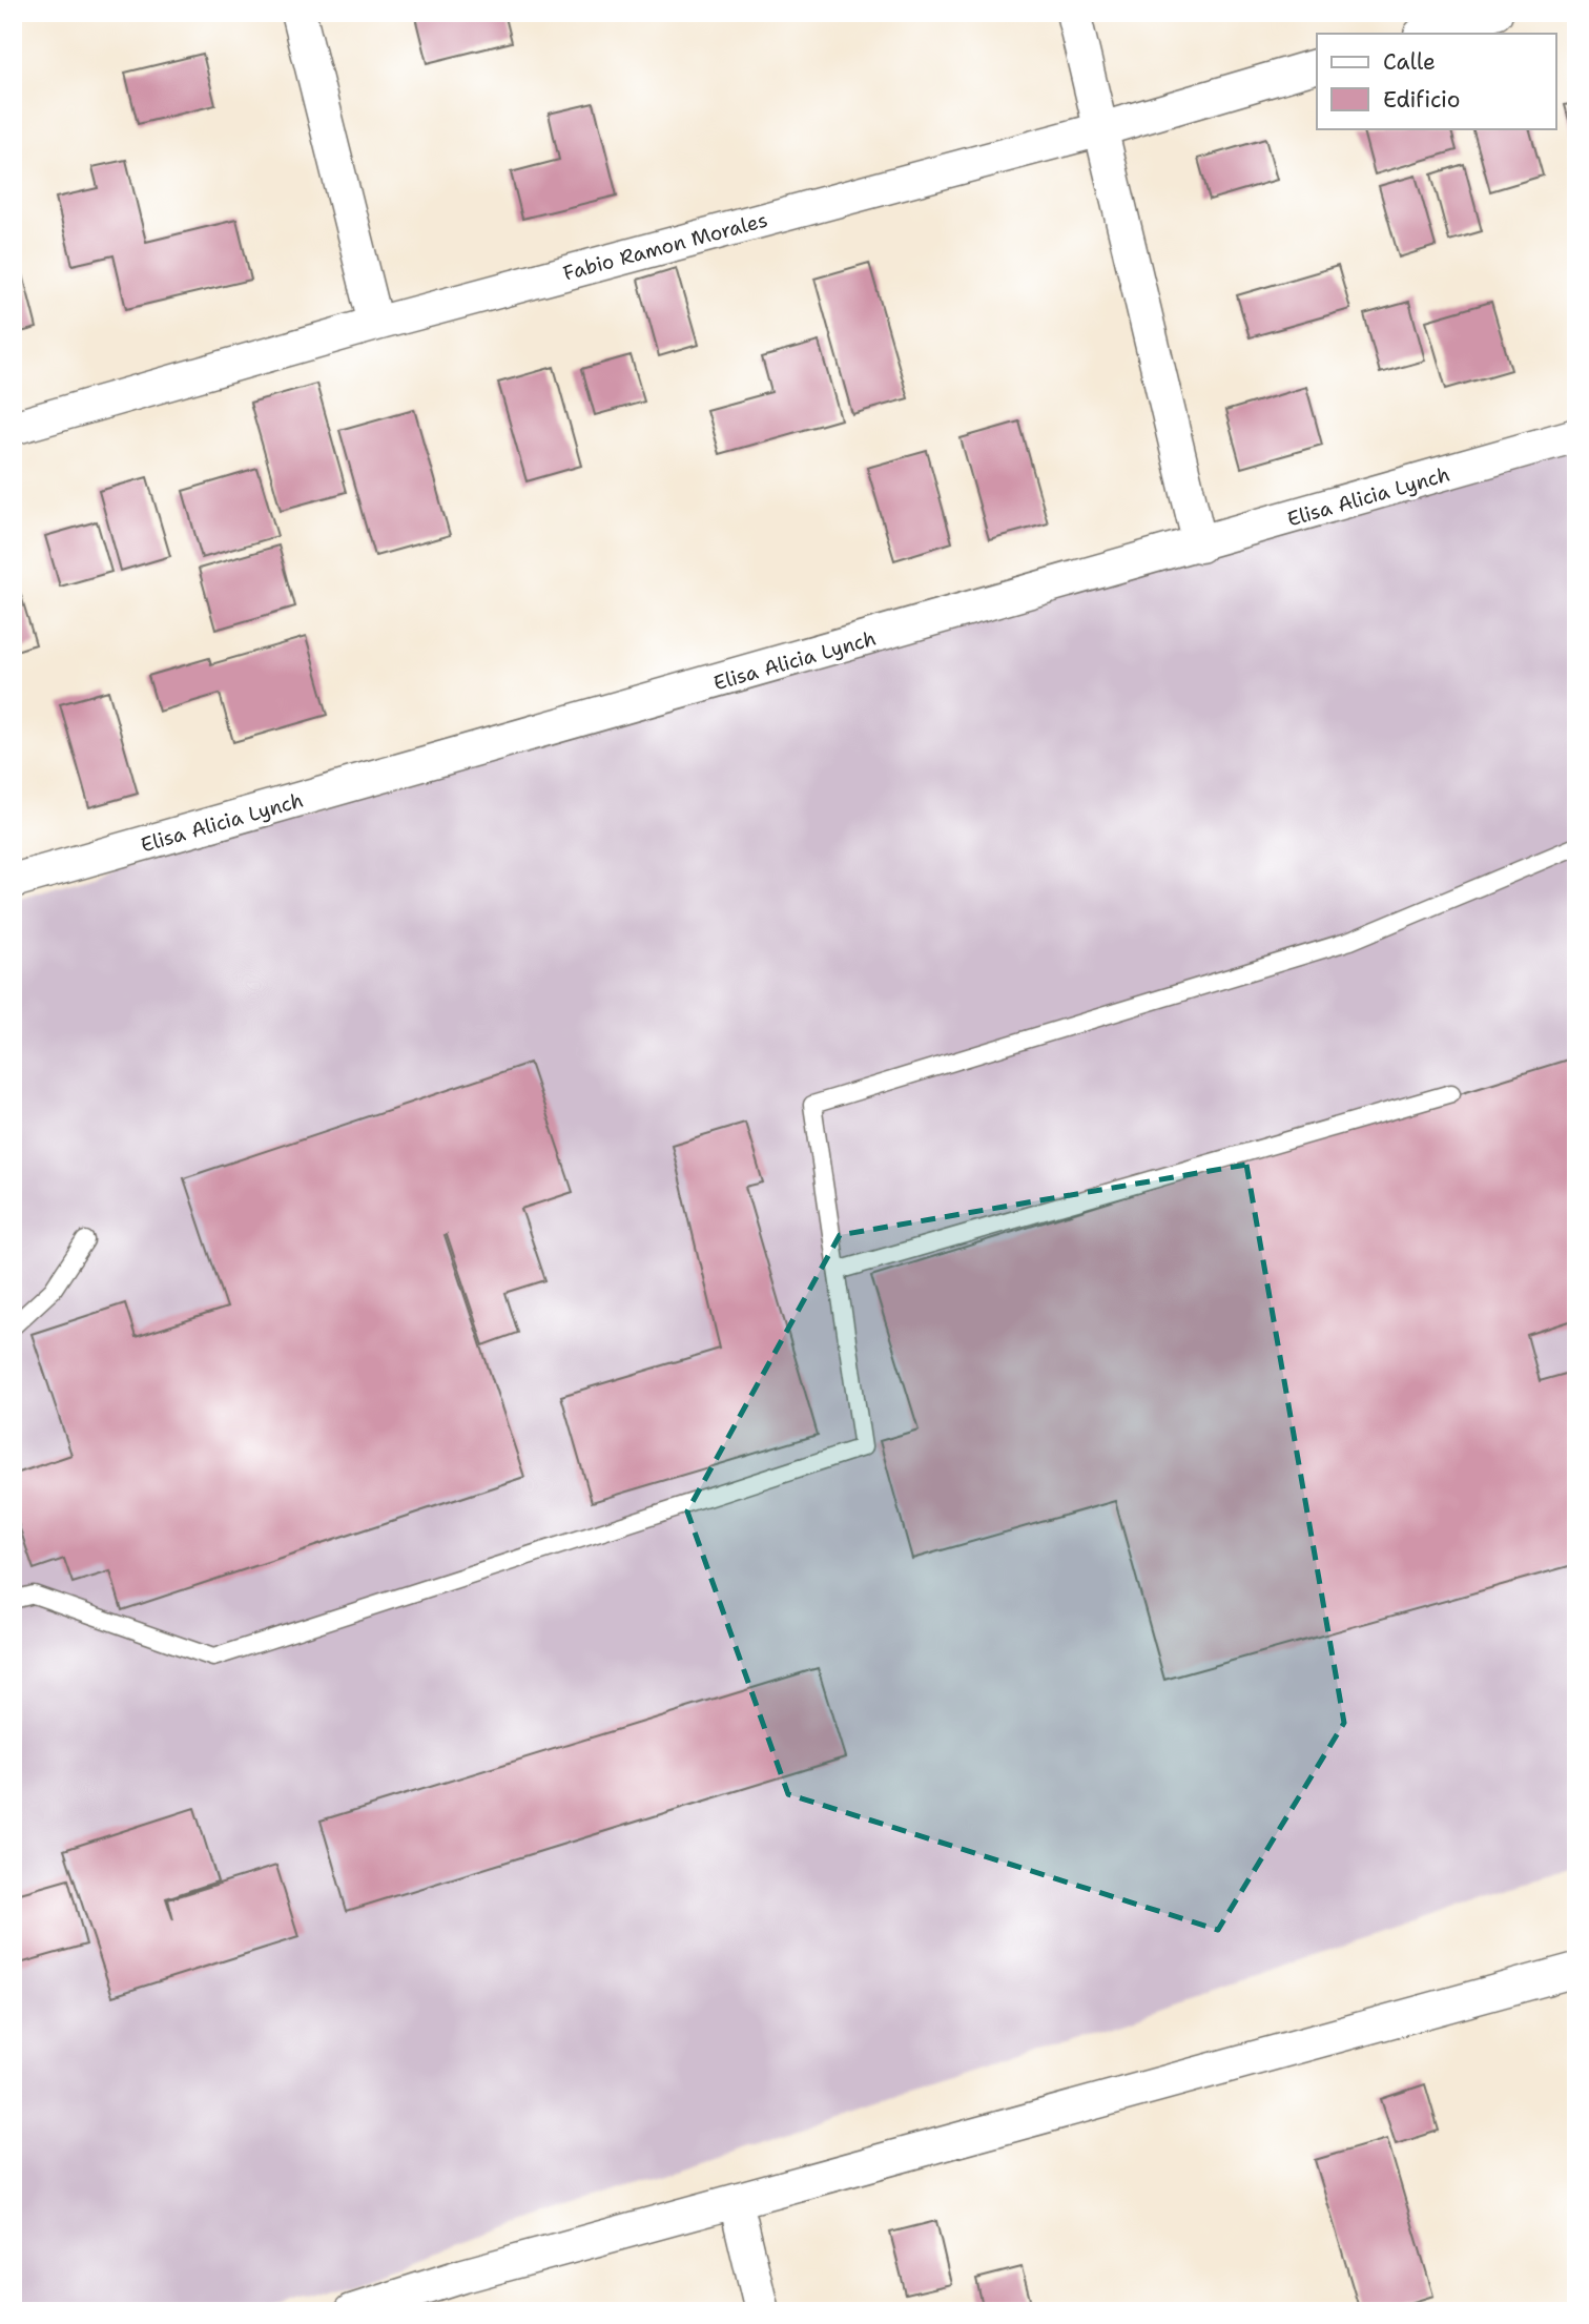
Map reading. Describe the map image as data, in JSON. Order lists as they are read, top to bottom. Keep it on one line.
{"streets":{"street":["Fabio Ramon Morales","Elisa Alicia Lynch"]},"legend":["Calle","Edificio"]}
